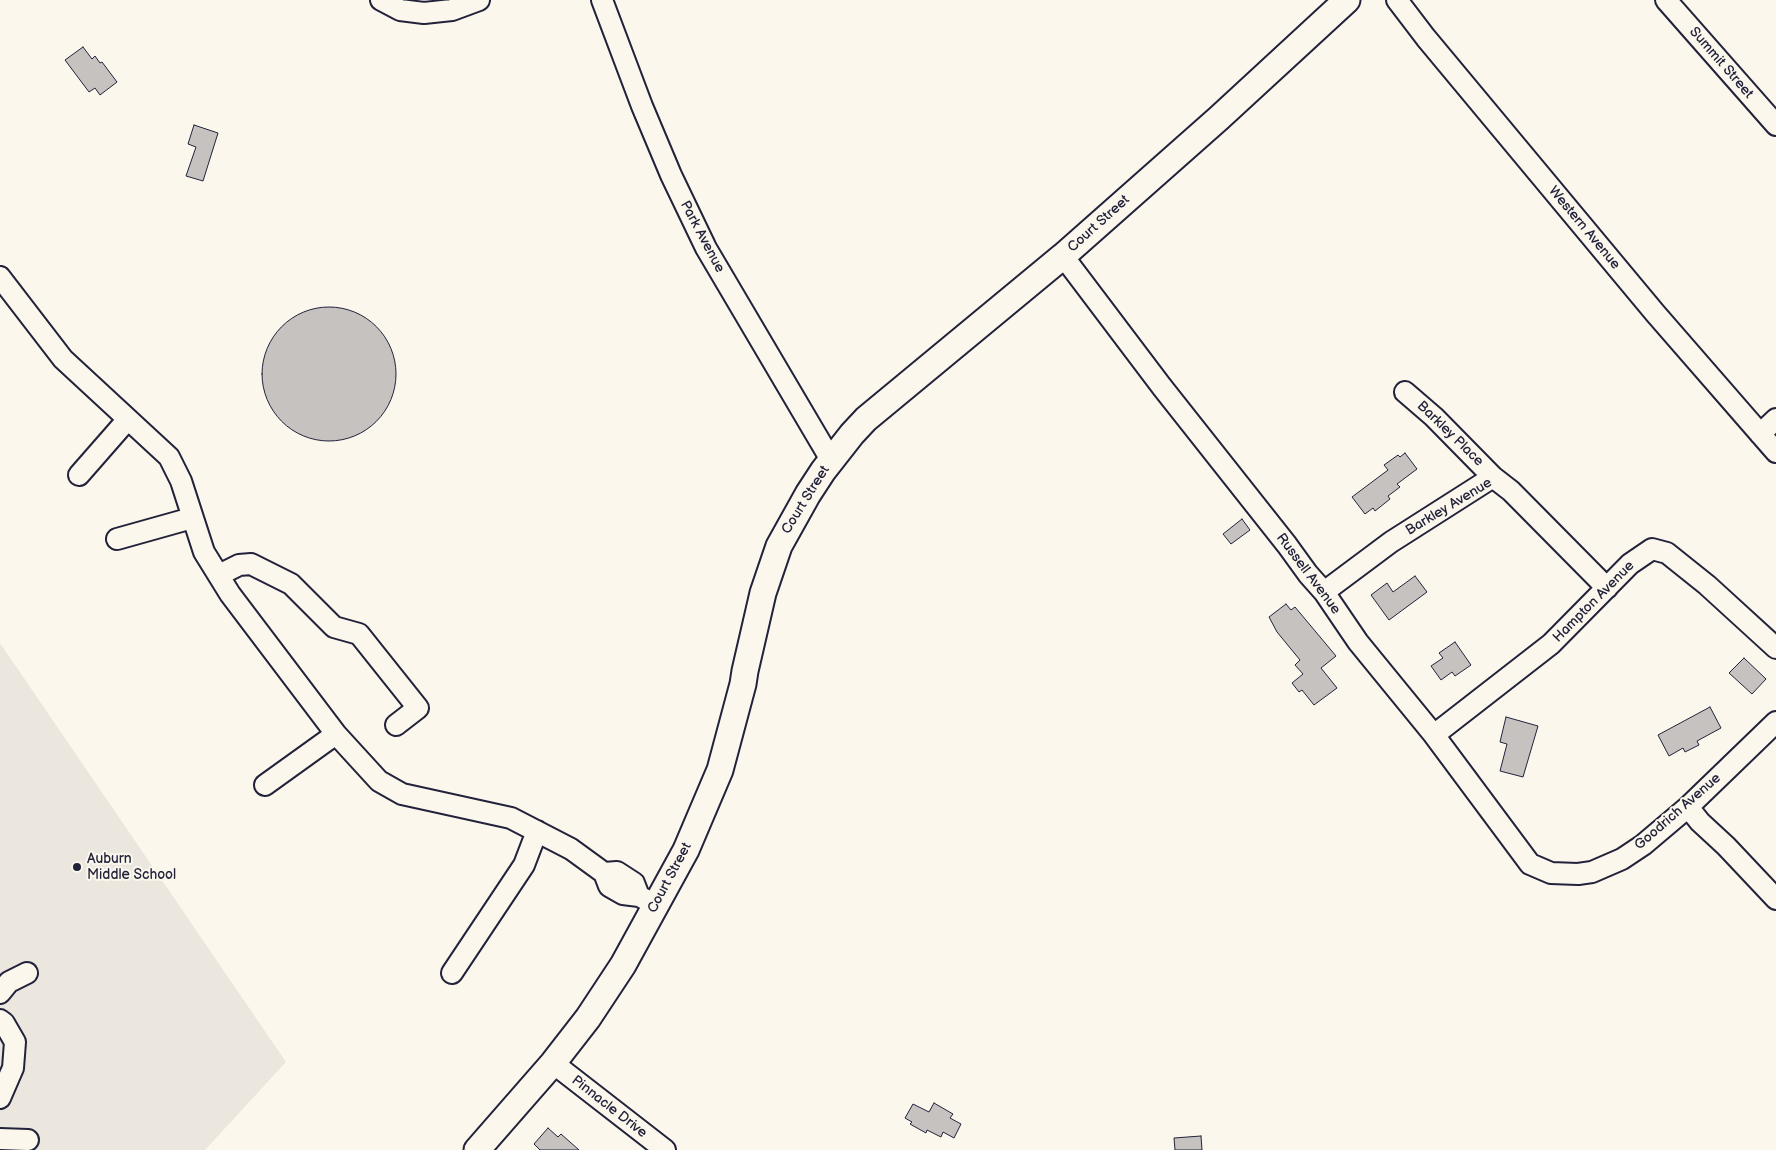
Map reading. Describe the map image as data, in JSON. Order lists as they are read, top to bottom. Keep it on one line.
{"streets":{"main road":["Court Street"],"street":["Summit Street","Western Avenue","Park Avenue","Barkley Place","Barkley Avenue","Russell Avenue","Hampton Avenue","Goodrich Avenue","Pinnacle Drive"]},"crossings":[["Court Street","Park Avenue"],["Court Street","Russell Avenue"],["Court Street","Pinnacle Drive"],["Barkley Place","Barkley Avenue"],["Barkley Avenue","Russell Avenue"],["Barkley Avenue","Hampton Avenue"],["Russell Avenue","Hampton Avenue"],["Russell Avenue","Goodrich Avenue"]],"places":["Auburn Middle School"]}
